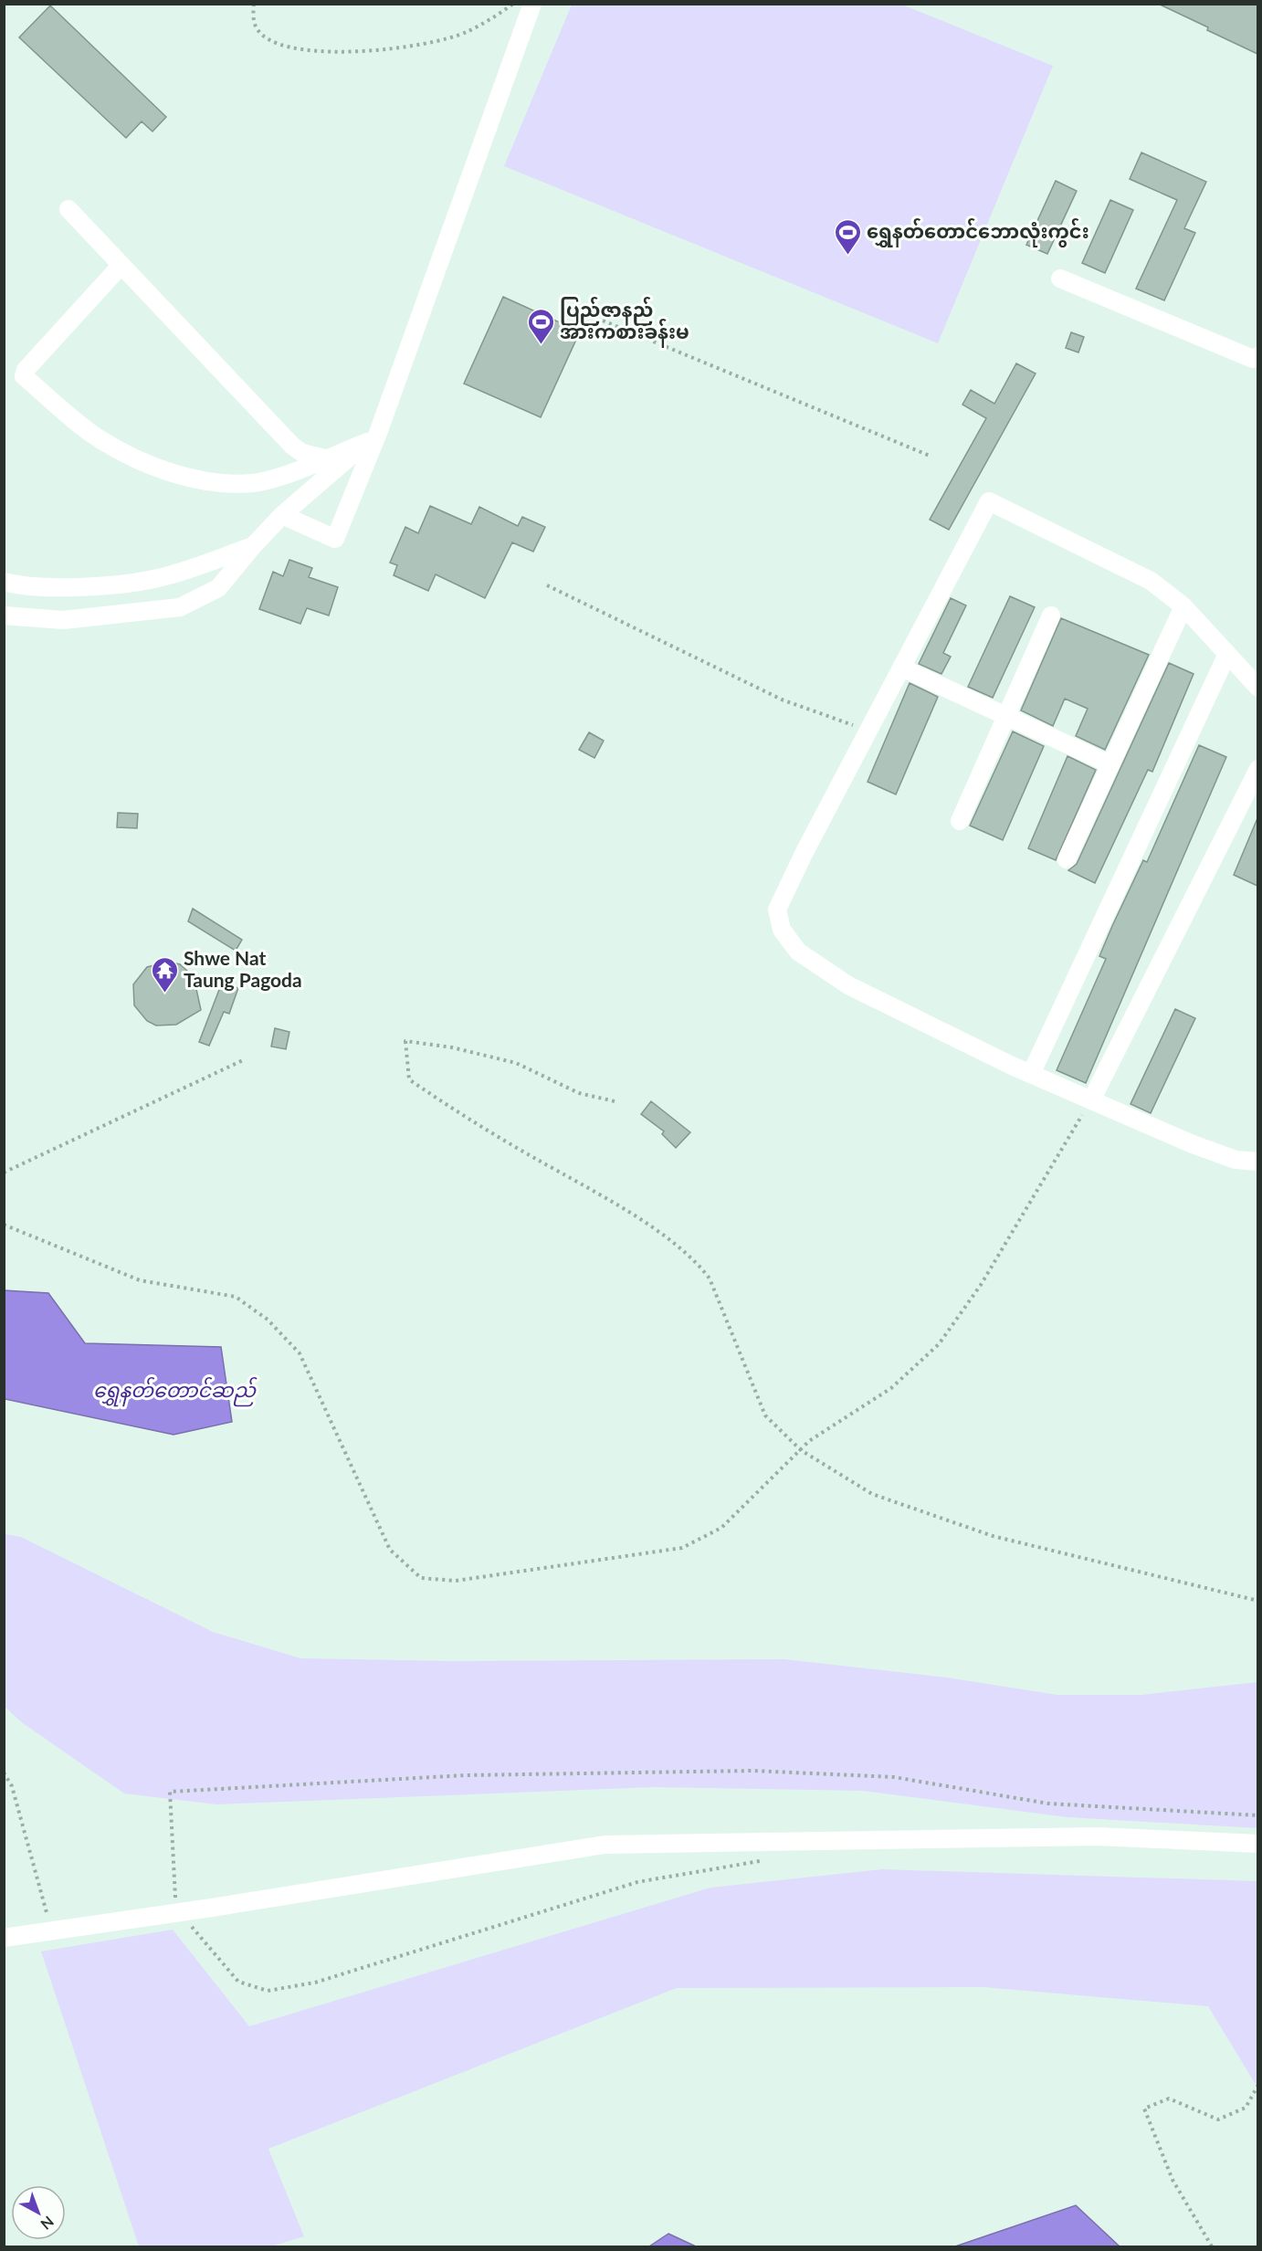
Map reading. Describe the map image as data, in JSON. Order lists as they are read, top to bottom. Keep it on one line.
{"water":["ရွှေနတ်တောင်ဆည်"],"places":{"sports":["ရွှေနတ်တောင်ဘောလုံးကွင်း","ပြည်ဇာနည် အားကစားခန်းမ"],"temple":["Shwe Nat Taung Pagoda"]},"north":"bottom right"}
